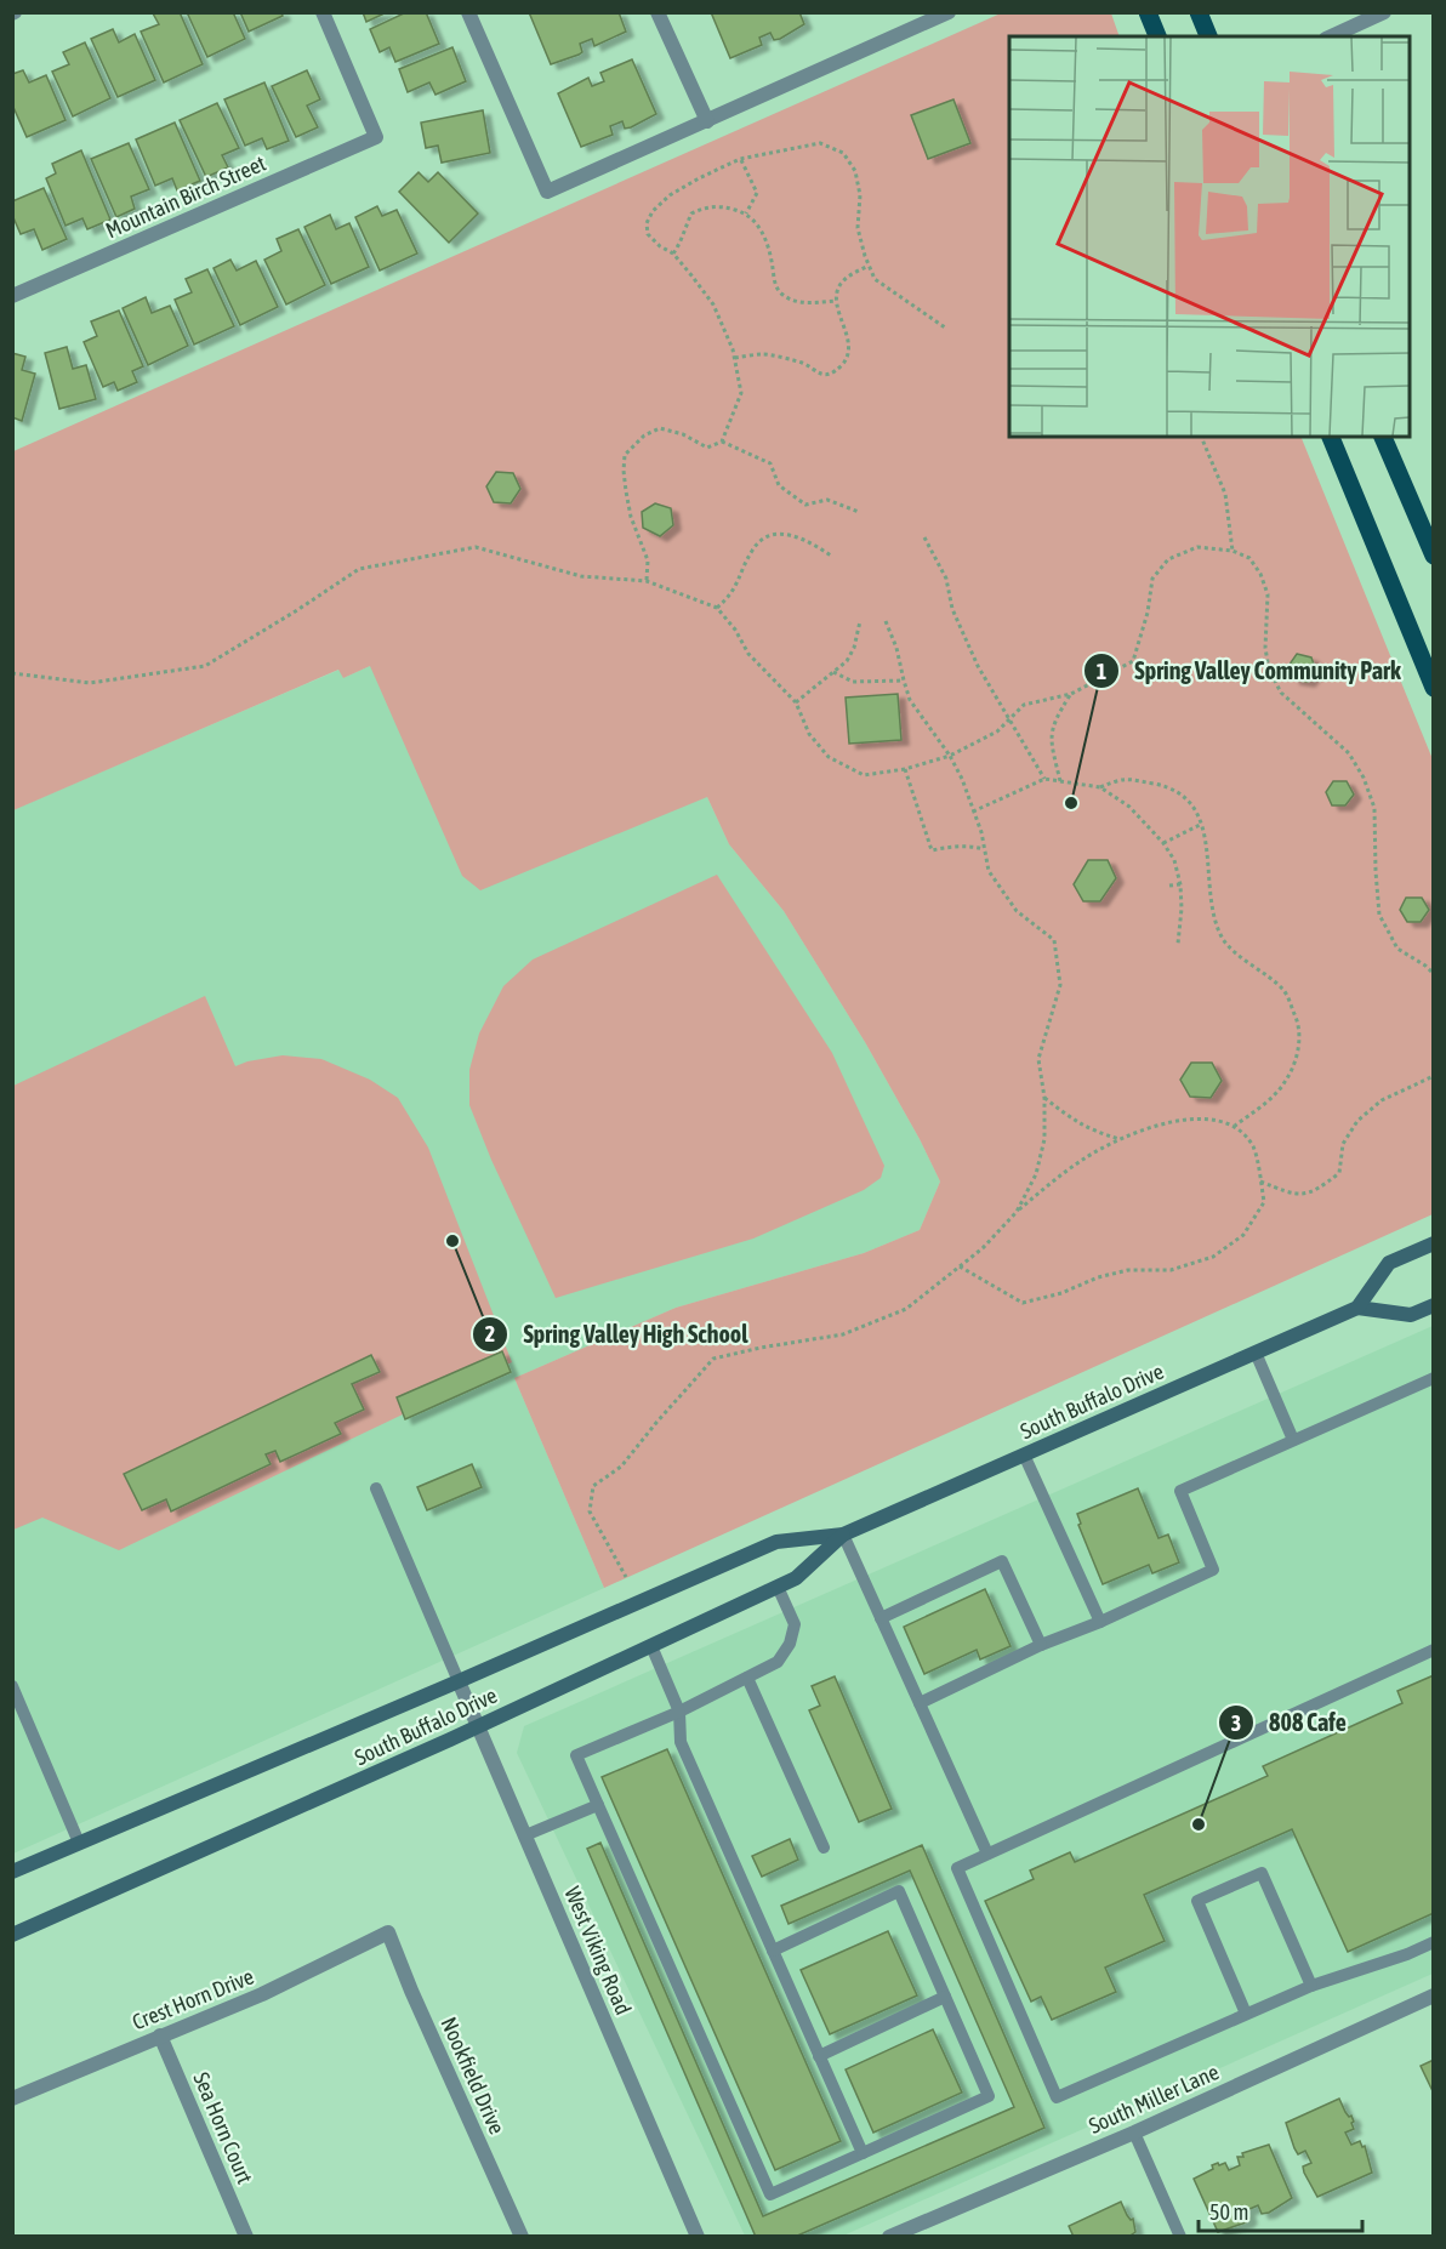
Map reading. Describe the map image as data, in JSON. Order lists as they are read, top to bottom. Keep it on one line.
{"streets":{"main road":["South Buffalo Drive"],"street":["Mountain Birch Street","West Viking Road","Crest Horn Drive","Nookfield Drive","South Miller Lane","Sea Horn Court"]},"crossings":[["South Buffalo Drive","West Viking Road"],["Crest Horn Drive","Nookfield Drive"],["Crest Horn Drive","Sea Horn Court"]],"places":["Spring Valley Community Park","Spring Valley High School","808 Cafe"],"scale_bar":"50 m"}
